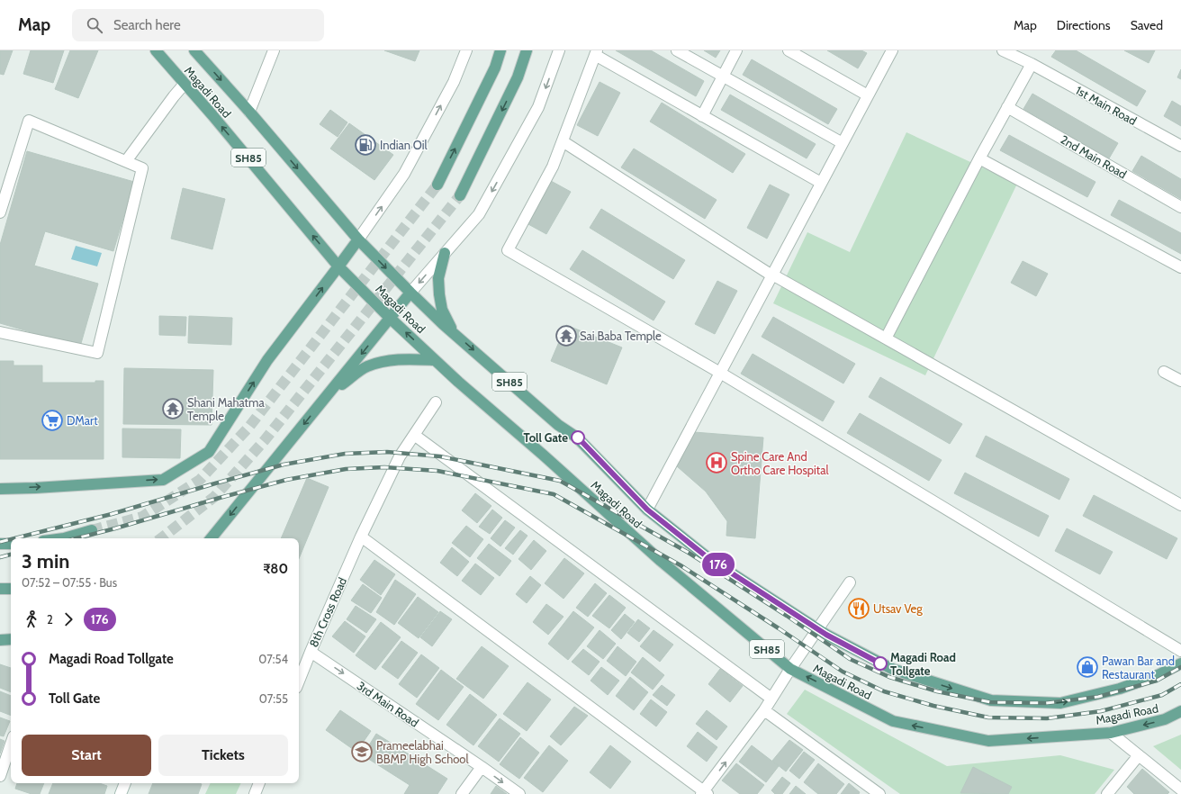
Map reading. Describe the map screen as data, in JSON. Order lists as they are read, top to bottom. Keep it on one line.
{"streets":{"main road":["Magadi Road","SH85"],"street":["1st Main Road","2nd Main Road","8th Cross Road","3rd Main Road"]},"crossings":[["8th Cross Road","3rd Main Road"]],"one_way":["3rd Main Road"],"places":{"fuel station":["Indian Oil"],"temple":["Sai Baba Temple","Shani Mahatma Temple"],"supermarket":["DMart"],"other":["Toll Gate","Magadi Road Tollgate"],"hospital":["Spine Care And Ortho Care Hospital"],"restaurant":["Utsav Veg"],"shop":["Pawan Bar and Restaurant"],"school or university":["Prameelabhai BBMP High School"]},"lines":["bus line 176"],"page":{"header":"Map","search":"Search here","nav":["Map","Directions","Saved"],"on_map":"176","heading":["3 min","07:52 – 07:55 · Bus","₹80"],"legs":["2","176"],"list":[{"name":"Magadi Road Tollgate","value":"07:54"},{"name":"Toll Gate","value":"07:55"}],"buttons":["Start","Tickets"]}}
